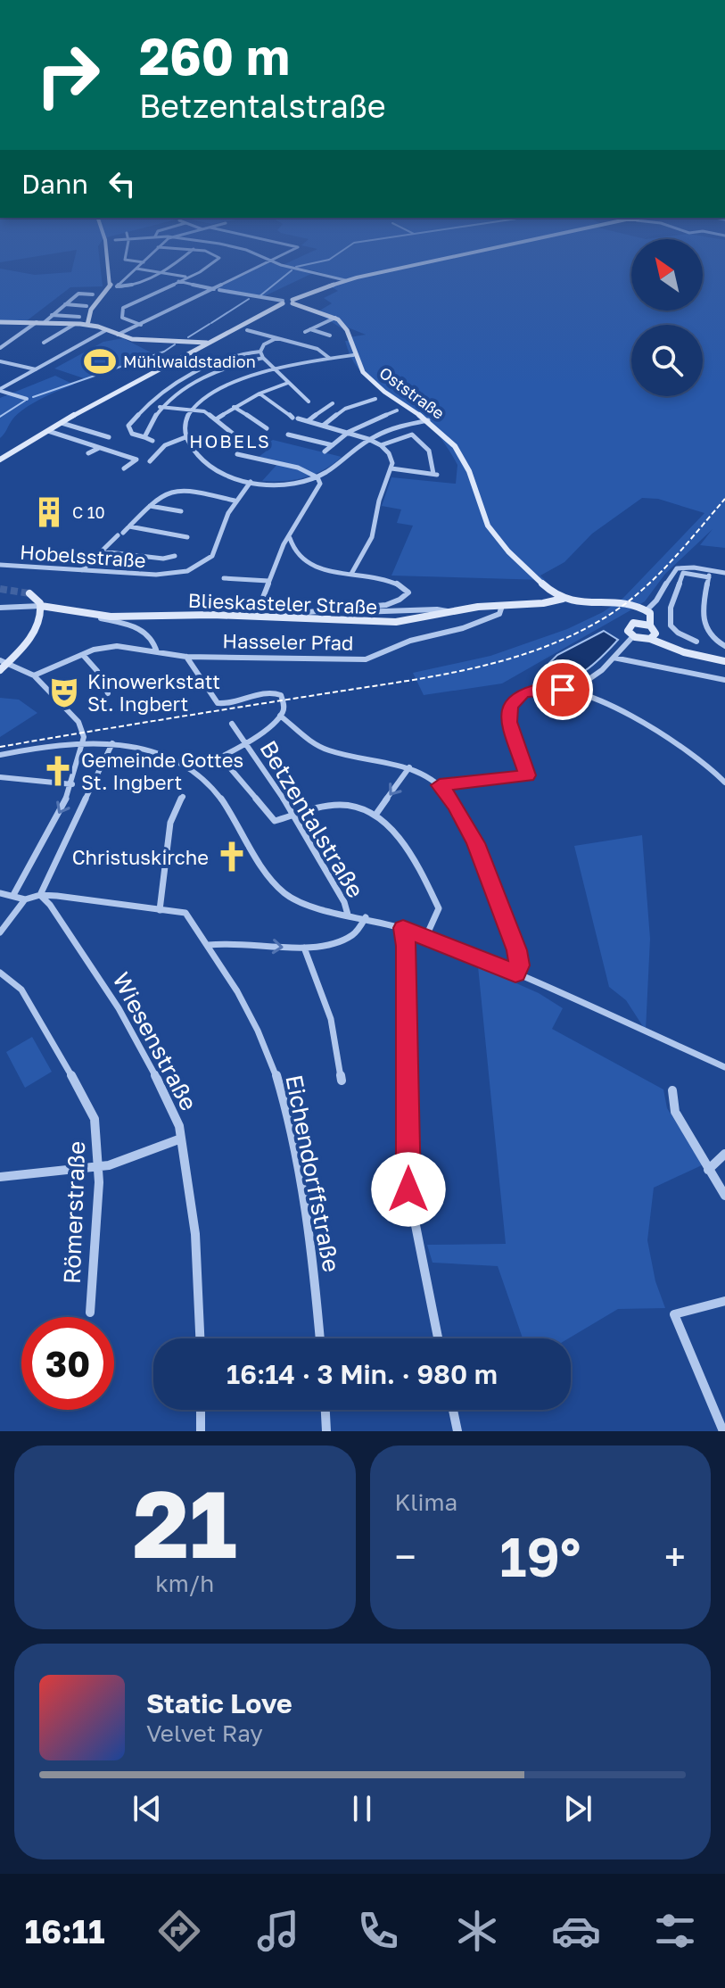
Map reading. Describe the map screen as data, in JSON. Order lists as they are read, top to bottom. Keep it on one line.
{"streets":{"main road":["Oststraße","Blieskasteler Straße"],"street":["Hobelsstraße","Hasseler Pfad","Betzentalstraße","Wiesenstraße","Eichendorffstraße","Römerstraße"]},"crossings":[["Oststraße","Blieskasteler Straße"],["Blieskasteler Straße","Hasseler Pfad"],["Wiesenstraße","Eichendorffstraße"]],"districts":["HOBELS"],"places":{"sports":["Mühlwaldstadion"],"building":["C 10"],"theatre":["Kinowerkstatt St. Ingbert"],"church":["Gemeinde Gottes St. Ingbert","Christuskirche"]},"north":"top left","page":{"turn":["260 m","Betzentalstraße"],"then":"Dann","limit":"30","trip":"16:14 · 3 Min. · 980 m","tile":[["21","km/h"],"Klima"],"heat":["−","19°","+"],"song":["Static Love","Velvet Ray"],"tabs":"16:11"}}
